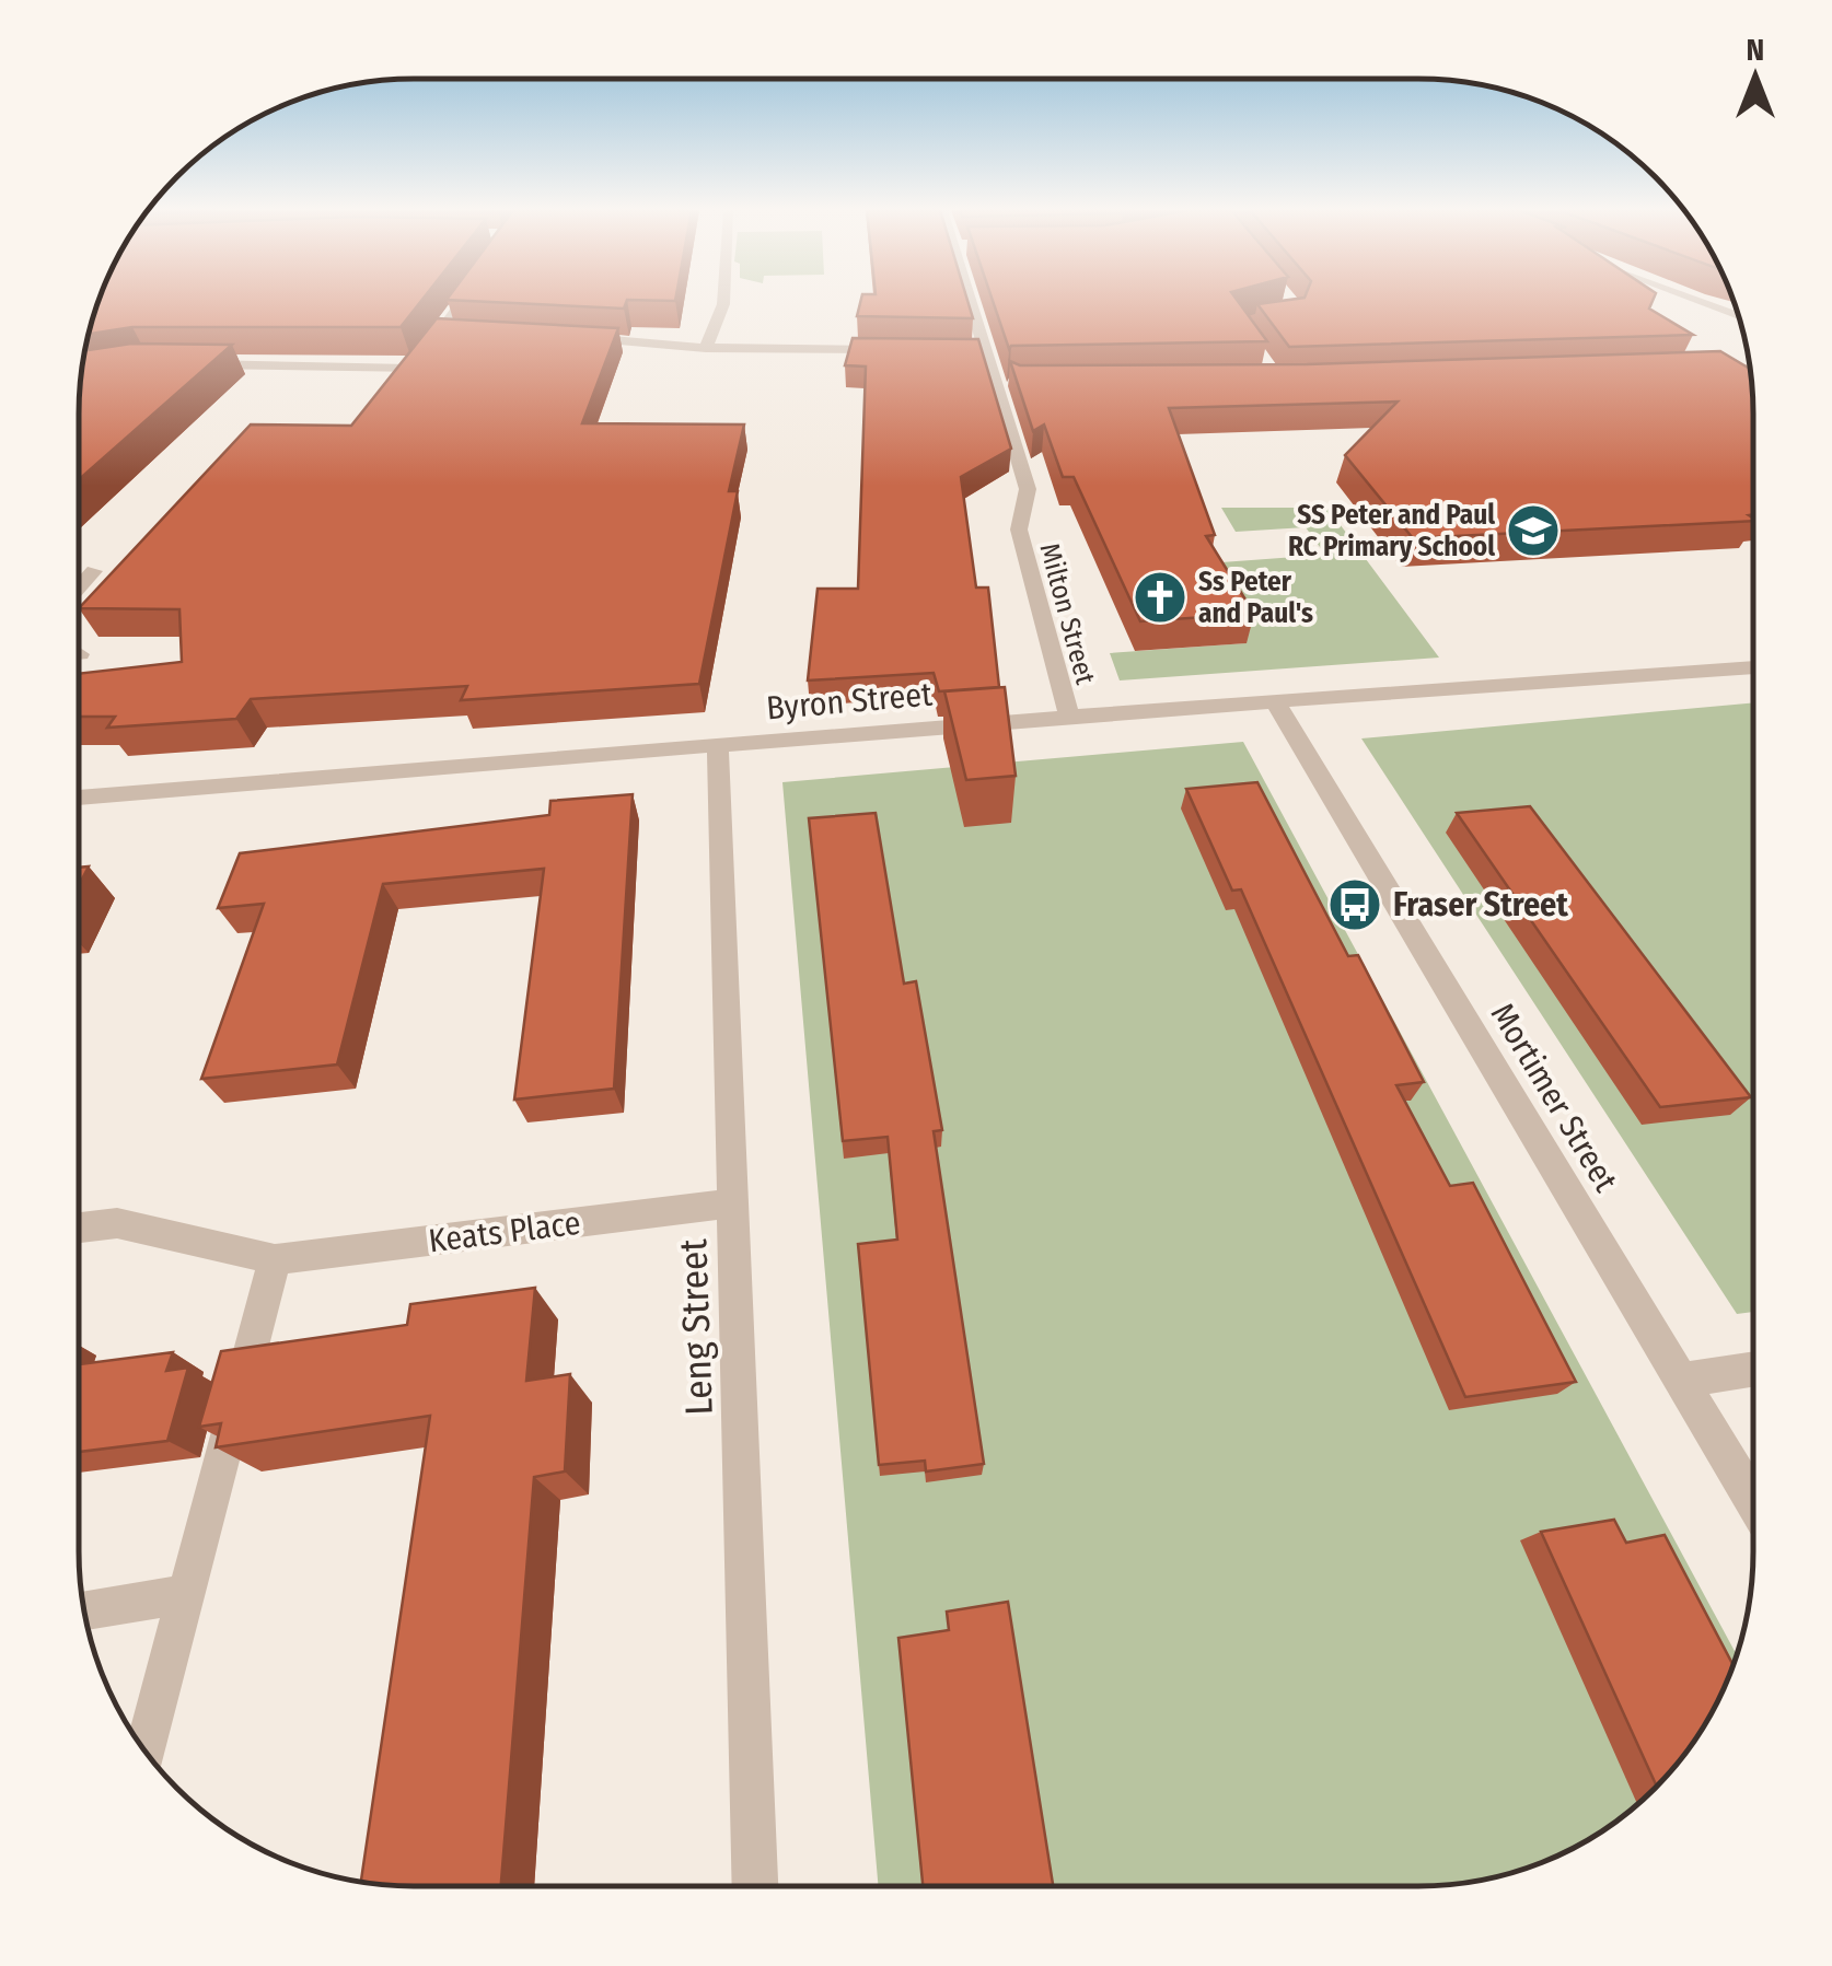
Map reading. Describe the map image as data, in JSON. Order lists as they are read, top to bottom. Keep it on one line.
{"streets":{"street":["Milton Street","Byron Street","Mortimer Street","Keats Place","Leng Street"]},"crossings":[["Milton Street","Byron Street"],["Byron Street","Mortimer Street"],["Byron Street","Leng Street"],["Keats Place","Leng Street"]],"places":{"school or university":["SS Peter and Paul RC Primary School"],"church":["Ss Peter and Paul's"],"bus stop":["Fraser Street"]},"north":"top"}
